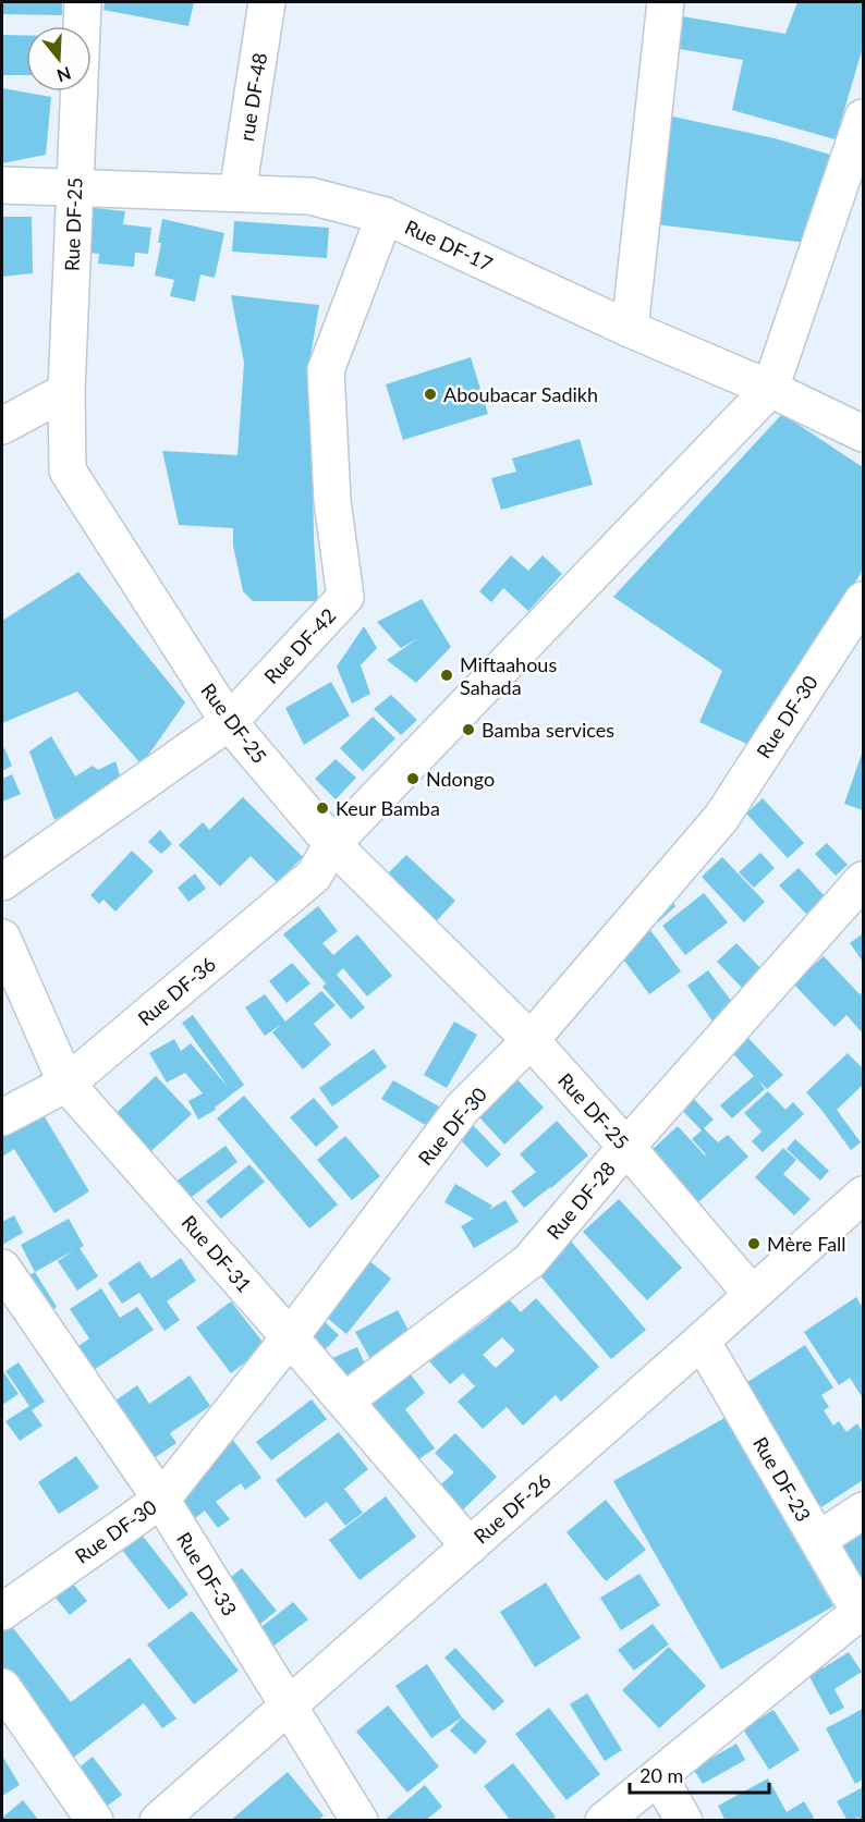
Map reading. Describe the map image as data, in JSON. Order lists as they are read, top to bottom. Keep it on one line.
{"streets":{"street":["rue DF-48","Rue DF-25","Rue DF-17","Rue DF-42","Rue DF-30","Rue DF-36","Rue DF-28","Rue DF-31","Rue DF-23","Rue DF-26","Rue DF-33"]},"crossings":[["rue DF-48","Rue DF-17"],["Rue DF-25","Rue DF-17"],["Rue DF-25","Rue DF-42"],["Rue DF-25","Rue DF-30"],["Rue DF-25","Rue DF-36"],["Rue DF-25","Rue DF-28"],["Rue DF-25","Rue DF-26"],["Rue DF-17","Rue DF-42"],["Rue DF-17","Rue DF-36"],["Rue DF-30","Rue DF-31"],["Rue DF-30","Rue DF-33"],["Rue DF-36","Rue DF-31"],["Rue DF-28","Rue DF-31"],["Rue DF-31","Rue DF-26"],["Rue DF-23","Rue DF-26"],["Rue DF-26","Rue DF-33"]],"places":["Aboubacar Sadikh","Miftaahous Sahada","Bamba services","Ndongo","Keur Bamba","Mère Fall"],"scale_bar":"20 m","north":"bottom"}
